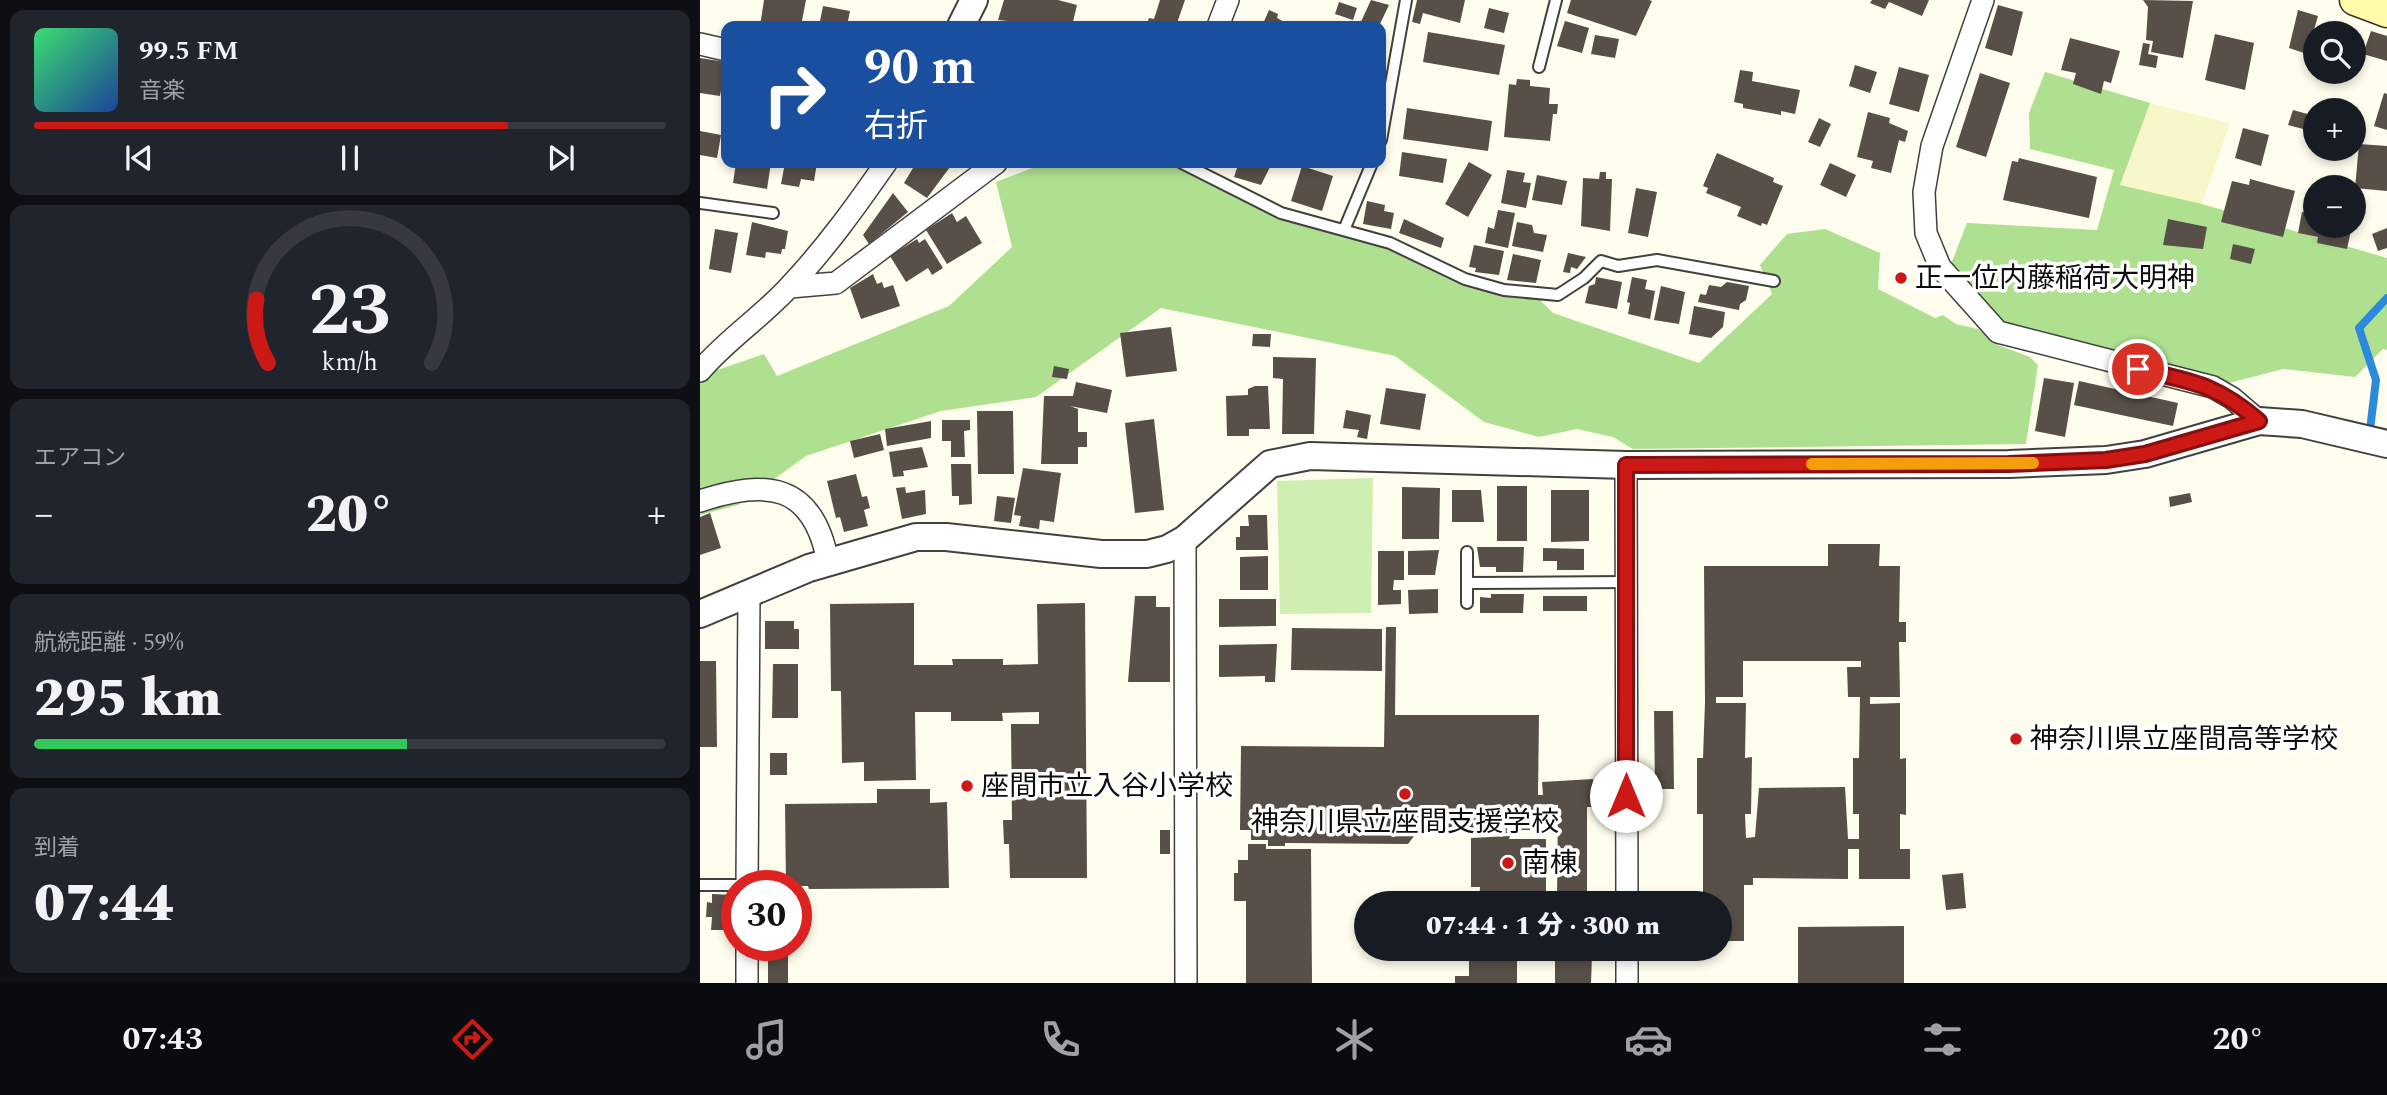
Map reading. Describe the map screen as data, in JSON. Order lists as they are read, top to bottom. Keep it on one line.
{"places":["正一位内藤稲荷大明神","神奈川県立座間高等学校","座間市立入谷小学校","神奈川県立座間支援学校","南棟"],"page":{"map_buttons":["+","−"],"turn":["90 m","右折"],"song":["99.5 FM","音楽"],"tile":["エアコン",["航続距離 · 59%","295 km"],["到着","07:44"]],"heat":["−","20°","+"],"limit":"30","trip":"07:44 · 1 分 · 300 m","tabs":["07:43","20°"],"gauge":["23","km/h"]}}
